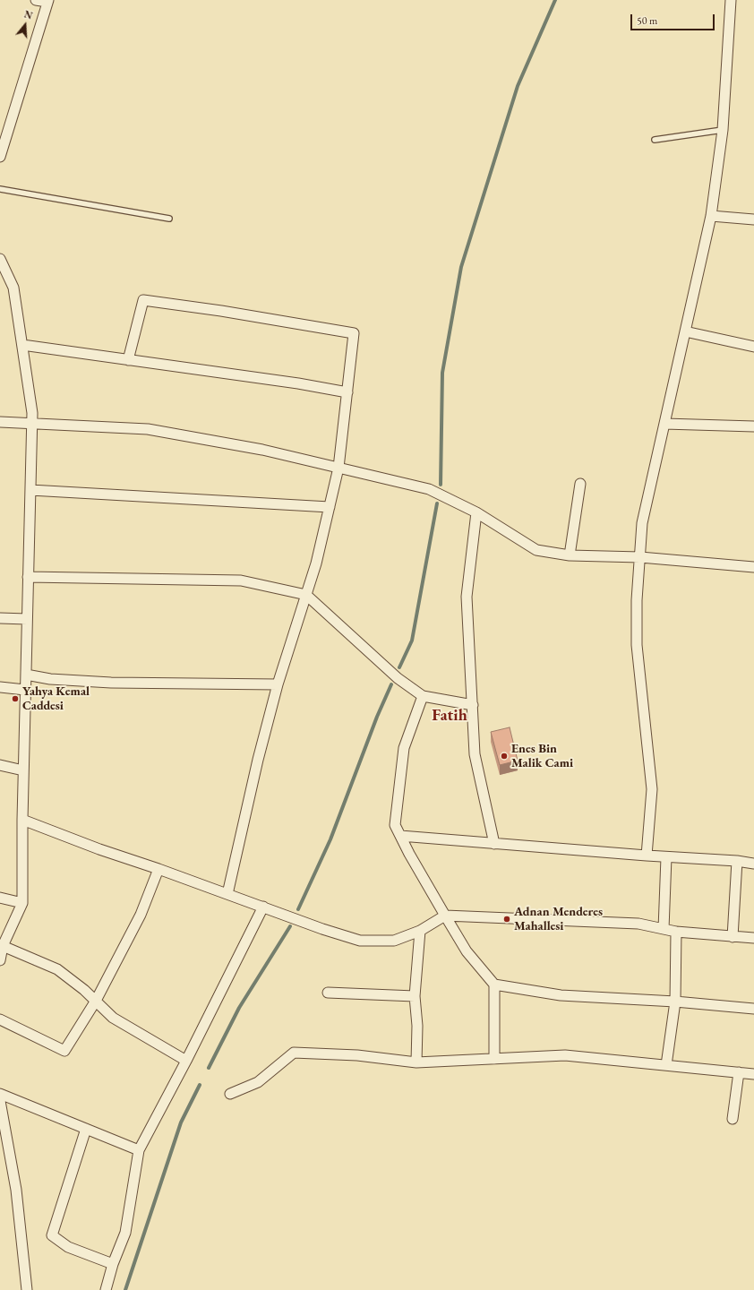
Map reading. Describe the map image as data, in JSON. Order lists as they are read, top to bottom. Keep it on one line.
{"districts":["Fatih"],"places":["Yahya Kemal Caddesi","Enes Bin Malik Cami","Adnan Menderes Mahallesi"],"scale_bar":"50 m","north":"top"}
